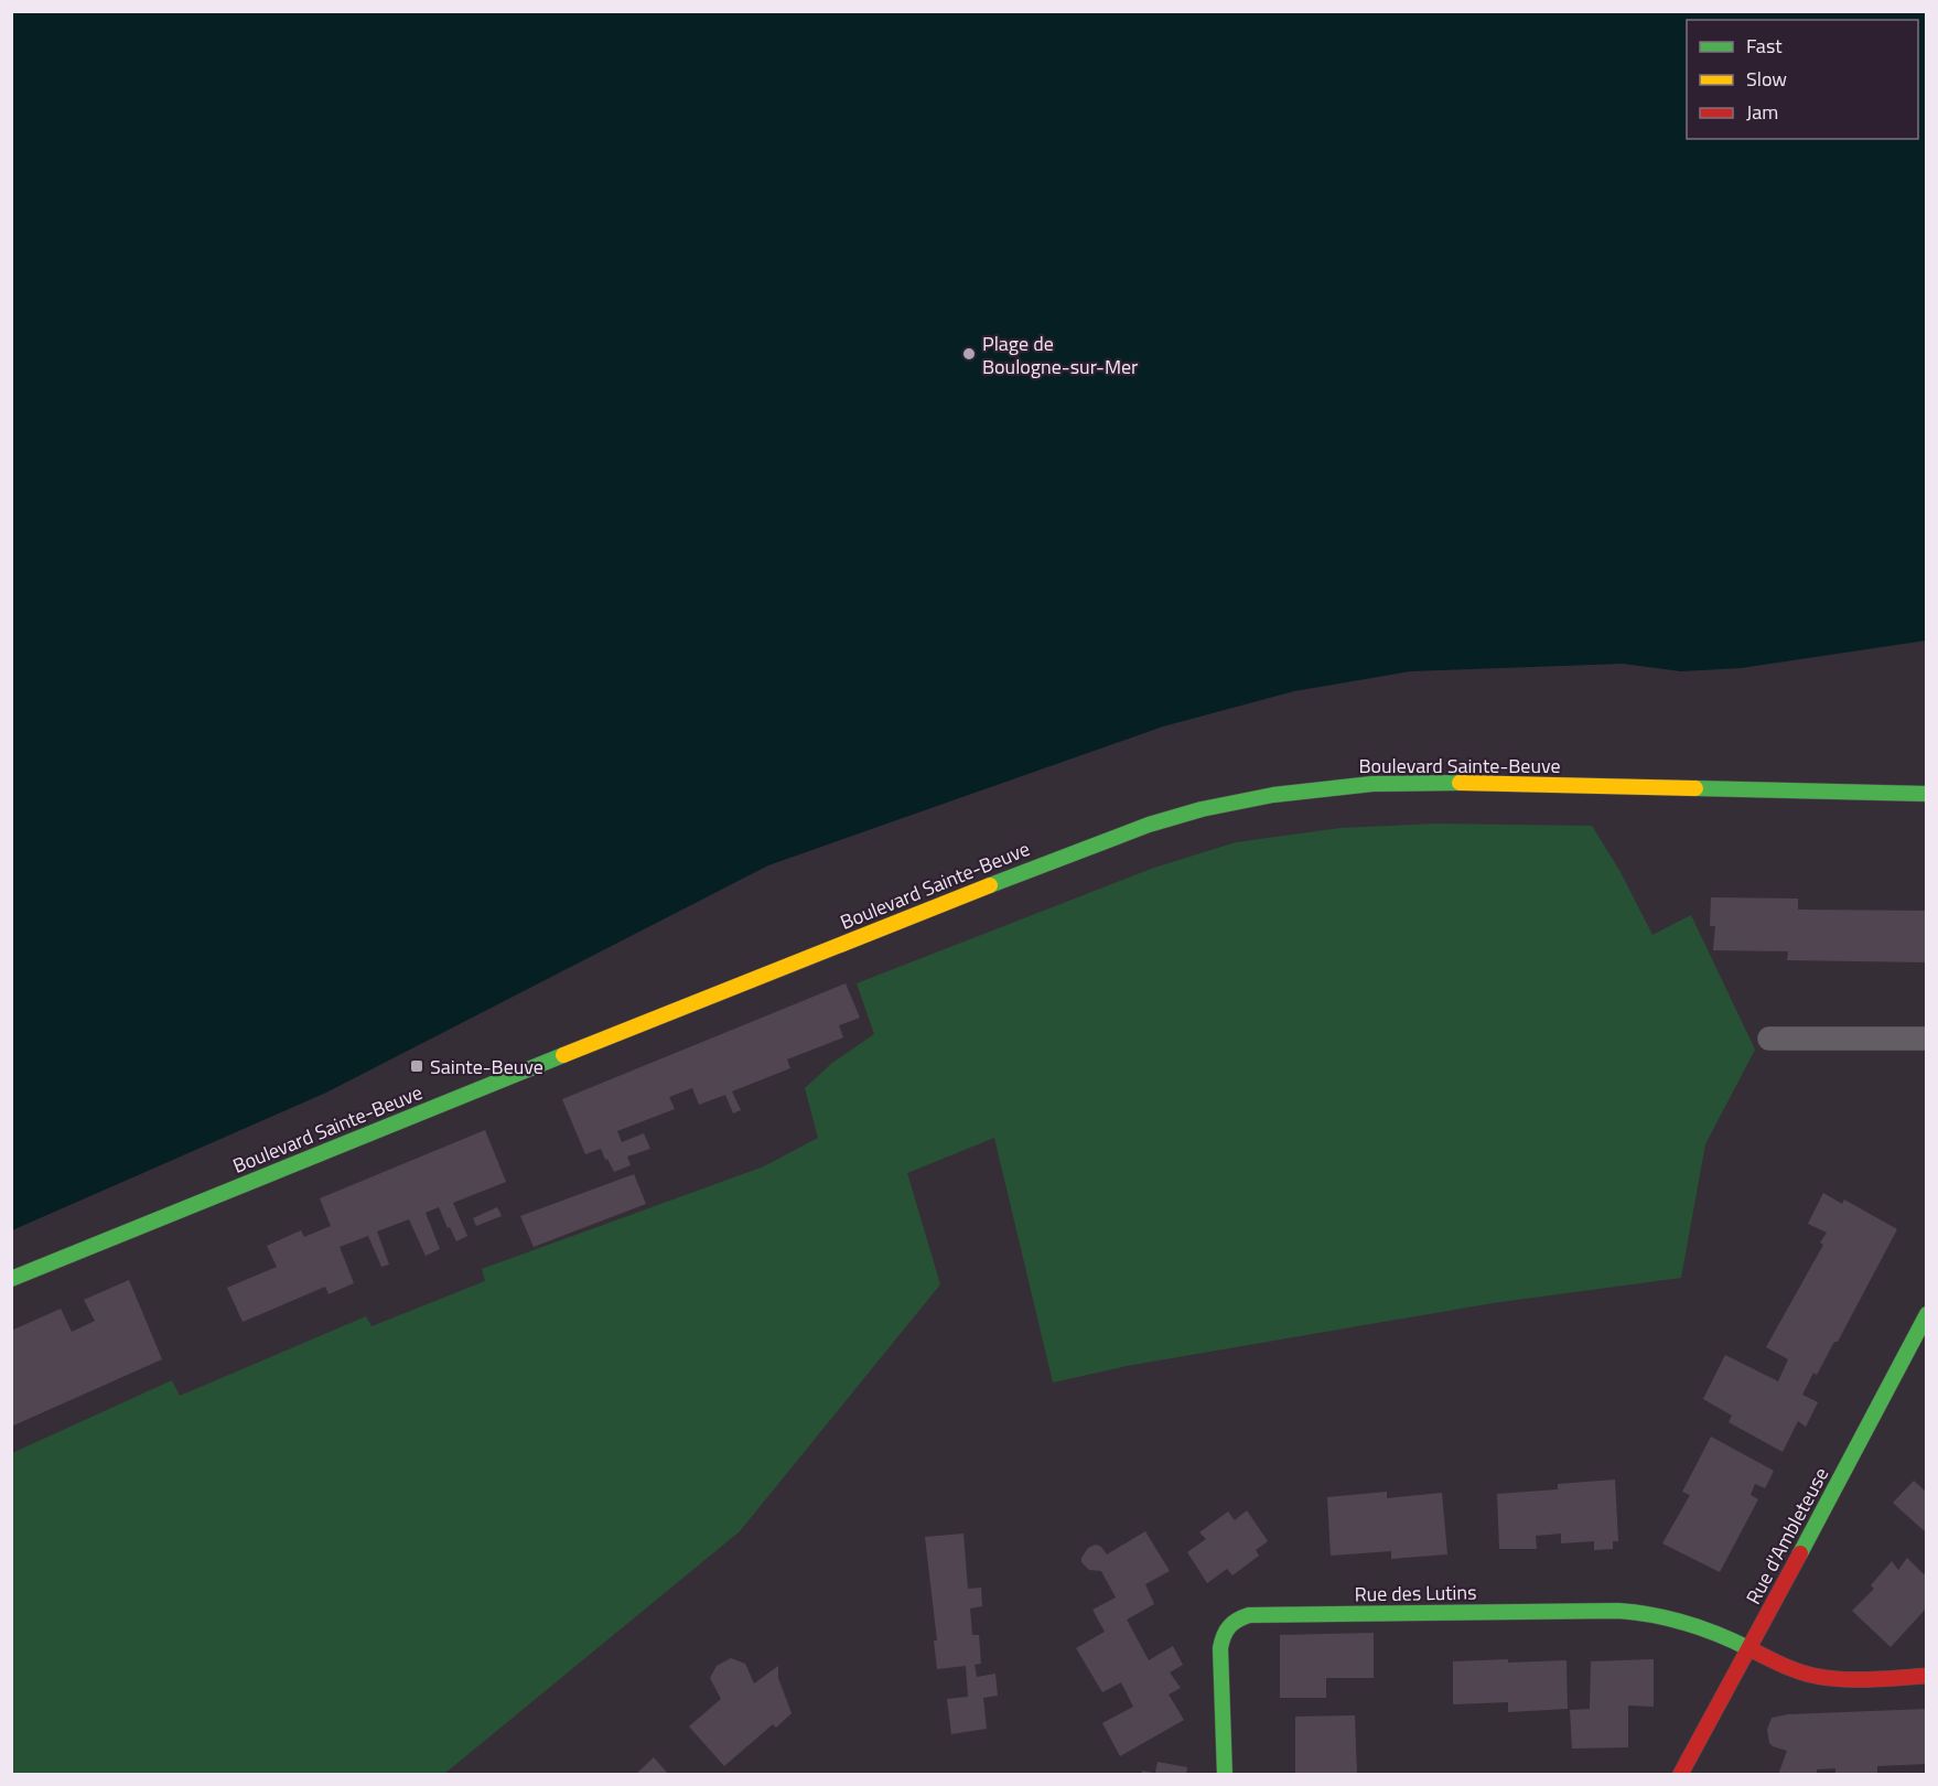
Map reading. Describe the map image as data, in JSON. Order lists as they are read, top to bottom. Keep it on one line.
{"streets":{"main road":["Boulevard Sainte-Beuve","Rue d'Ambleteuse","Rue des Lutins"]},"crossings":[["Rue d'Ambleteuse","Rue des Lutins"]],"places":{"other":["Plage de Boulogne-sur-Mer"],"transit":["Sainte-Beuve"]},"legend":["Fast","Slow","Jam"]}
